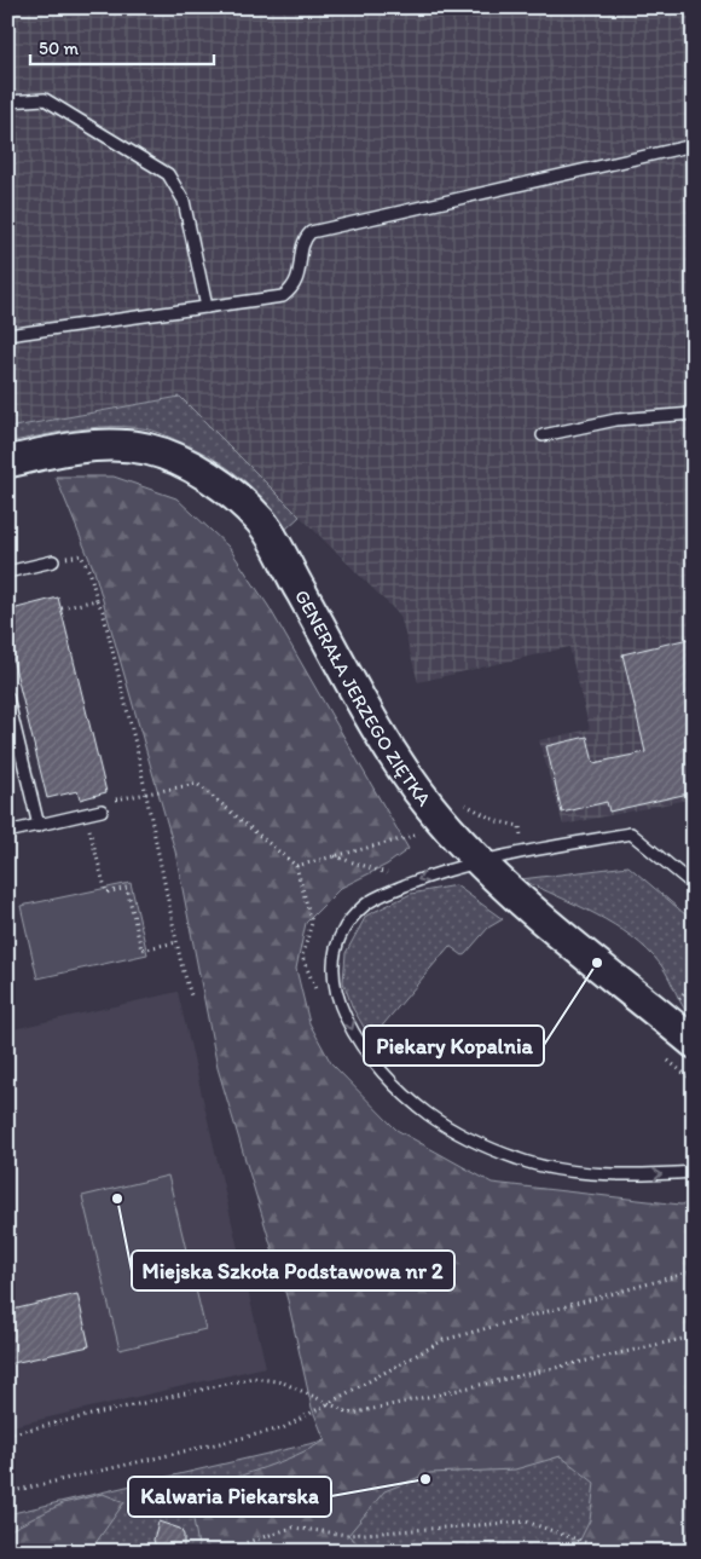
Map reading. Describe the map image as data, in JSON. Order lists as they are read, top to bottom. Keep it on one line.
{"streets":{"street":["GENERAŁA JERZEGO ZIĘTKA"]},"places":["Piekary Kopalnia","Miejska Szkoła Podstawowa nr 2","Kalwaria Piekarska"],"scale_bar":"50 m"}
